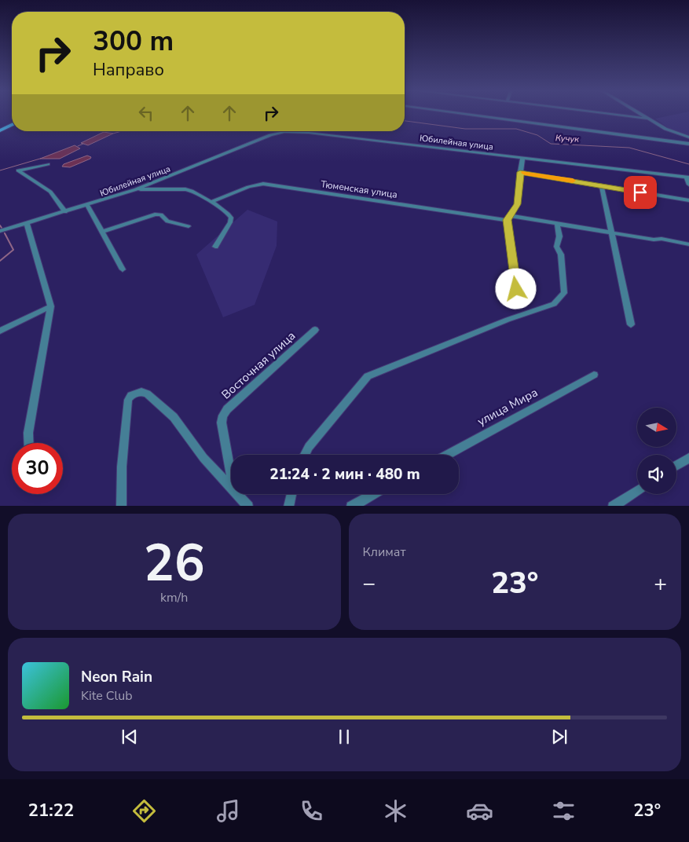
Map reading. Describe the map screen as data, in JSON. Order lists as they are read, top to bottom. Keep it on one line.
{"streets":{"street":["Юбилейная улица","Тюменская улица","Восточная улица","улица Мира"]},"water":["Кучук"],"north":"right","page":{"turn":["300 m","Направо"],"limit":"30","trip":"21:24 · 2 мин · 480 m","tile":[["26","km/h"],"Климат"],"heat":["−","23°","+"],"song":["Neon Rain","Kite Club"],"tabs":["21:22","23°"]}}
